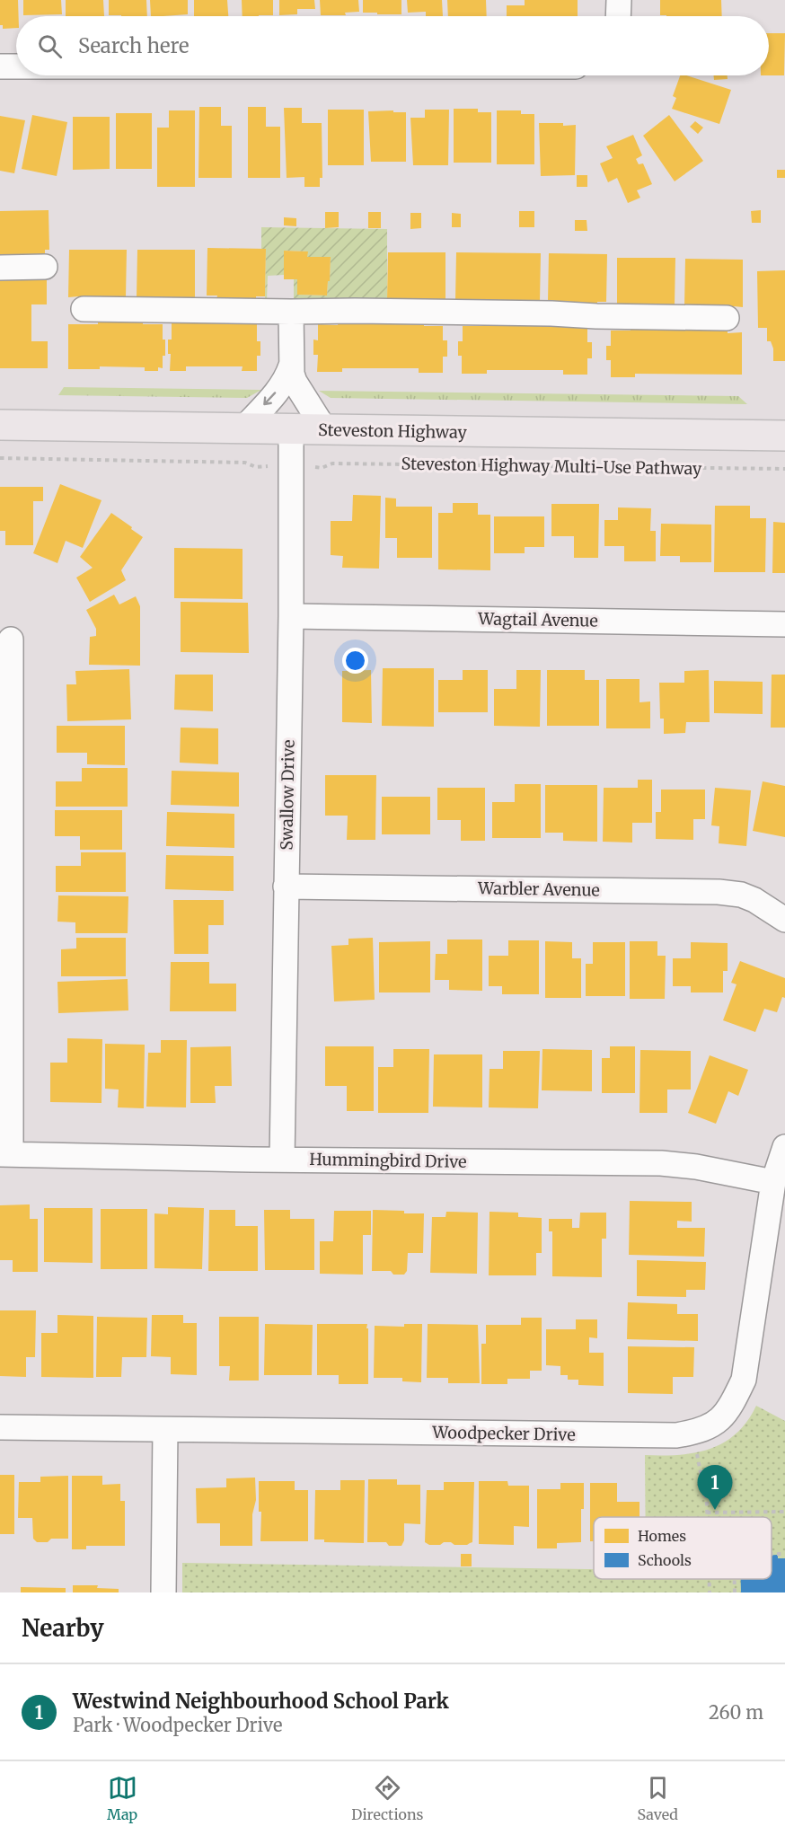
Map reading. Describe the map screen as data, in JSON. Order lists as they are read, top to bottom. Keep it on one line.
{"streets":{"main road":["Steveston Highway"],"street":["Wagtail Avenue","Swallow Drive","Warbler Avenue","Hummingbird Drive","Woodpecker Drive"],"path":["Steveston Highway Multi-Use Pathway"]},"crossings":[["Steveston Highway","Swallow Drive"],["Wagtail Avenue","Swallow Drive"],["Swallow Drive","Warbler Avenue"],["Swallow Drive","Hummingbird Drive"],["Hummingbird Drive","Woodpecker Drive"]],"legend":["Homes","Schools"],"page":{"search":"Search here","pins":"1","heading":"Nearby","list":[{"mark":"1","name":"Westwind Neighbourhood School Park","note":"Park · Woodpecker Drive","value":"260 m"}],"nav":["Map","Directions","Saved"]}}
